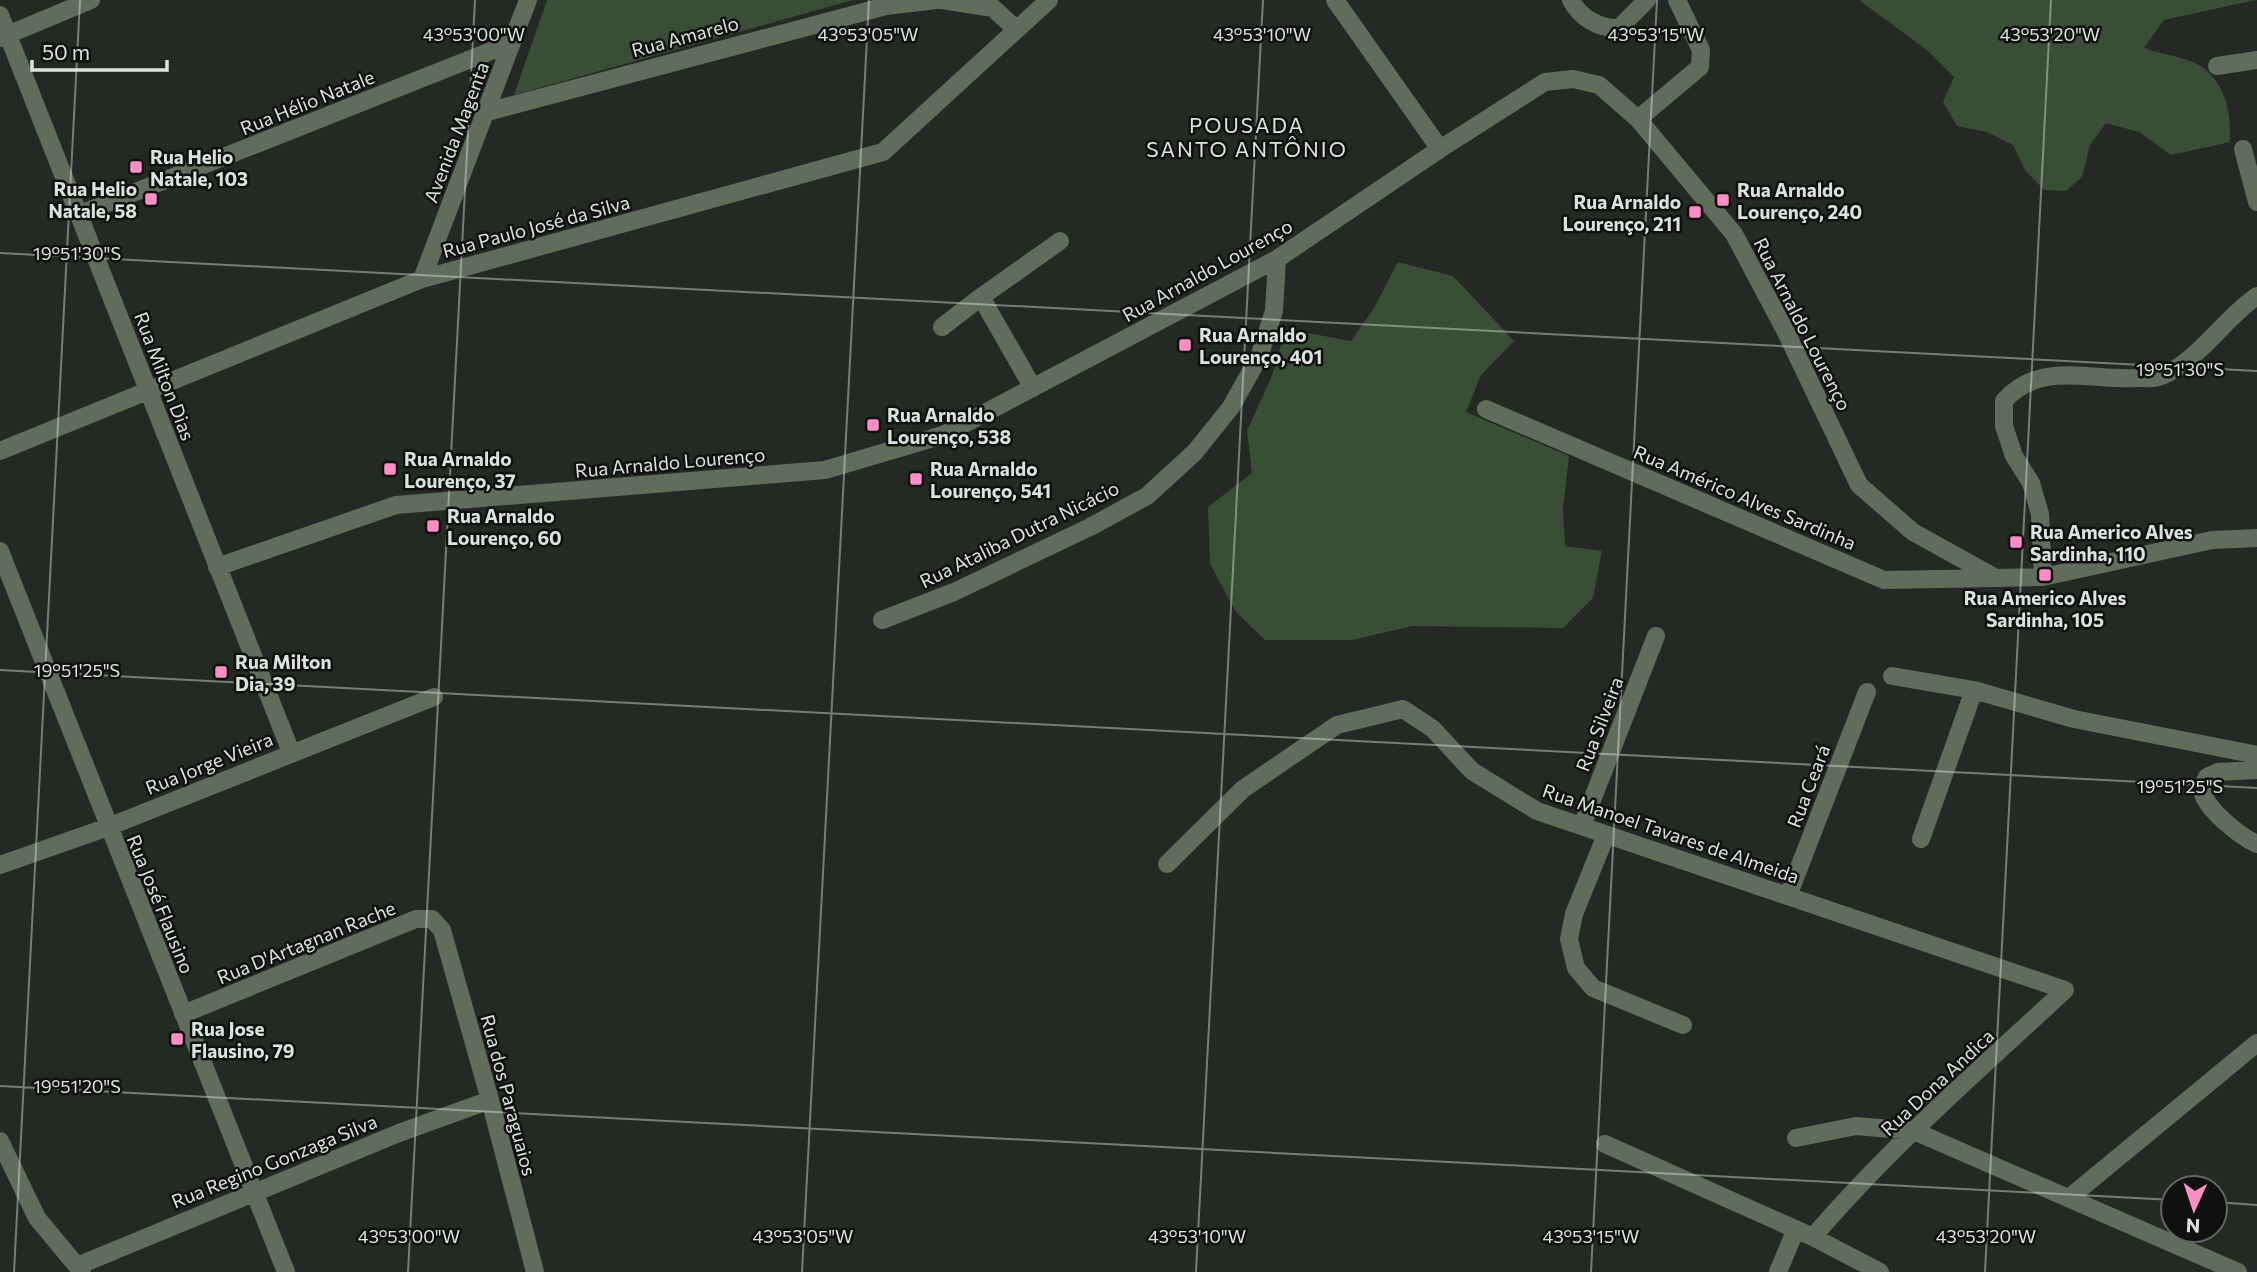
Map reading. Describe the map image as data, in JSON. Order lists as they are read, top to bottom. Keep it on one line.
{"streets":{"street":["Rua Amarelo","Rua Hélio Natale","Avenida Magenta","Rua Paulo José da Silva","Rua Arnaldo Lourenço","Rua Milton Dias","Rua Américo Alves Sardinha","Rua Ataliba Dutra Nicácio","Rua Silveira","Rua Jorge Vieira","Rua Ceará","Rua Manoel Tavares de Almeida","Rua José Flausino","Rua D'Artagnan Rache","Rua Dona Andica","Rua dos Paraguaios","Rua Regino Gonzaga Silva"]},"crossings":[["Rua Amarelo","Avenida Magenta"],["Rua Hélio Natale","Avenida Magenta"],["Rua Hélio Natale","Rua Milton Dias"],["Avenida Magenta","Rua Paulo José da Silva"],["Rua Paulo José da Silva","Rua Milton Dias"],["Rua Arnaldo Lourenço","Rua Milton Dias"],["Rua Arnaldo Lourenço","Rua Américo Alves Sardinha"],["Rua Arnaldo Lourenço","Rua Ataliba Dutra Nicácio"],["Rua Milton Dias","Rua Jorge Vieira"],["Rua Silveira","Rua Manoel Tavares de Almeida"],["Rua Jorge Vieira","Rua José Flausino"],["Rua Ceará","Rua Manoel Tavares de Almeida"],["Rua Manoel Tavares de Almeida","Rua Dona Andica"],["Rua José Flausino","Rua D'Artagnan Rache"],["Rua José Flausino","Rua Regino Gonzaga Silva"],["Rua D'Artagnan Rache","Rua dos Paraguaios"],["Rua dos Paraguaios","Rua Regino Gonzaga Silva"]],"districts":["POUSADA SANTO ANTÔNIO"],"places":{"transit":["Rua Helio Natale, 103","Rua Helio Natale, 58","Rua Arnaldo Lourenço, 240","Rua Arnaldo Lourenço, 211","Rua Arnaldo Lourenço, 401","Rua Arnaldo Lourenço, 538","Rua Arnaldo Lourenço, 37","Rua Arnaldo Lourenço, 541","Rua Arnaldo Lourenço, 60","Rua Americo Alves Sardinha, 110","Rua Americo Alves Sardinha, 105","Rua Milton Dia, 39","Rua Jose Flausino, 79"]},"scale_bar":"50 m","north":"bottom","coordinates":["43°53'00\"W","43°53'05\"W","43°53'10\"W","43°53'15\"W","43°53'20\"W","19°51'30\"S","19°51'25\"S","19°51'20\"S"]}
